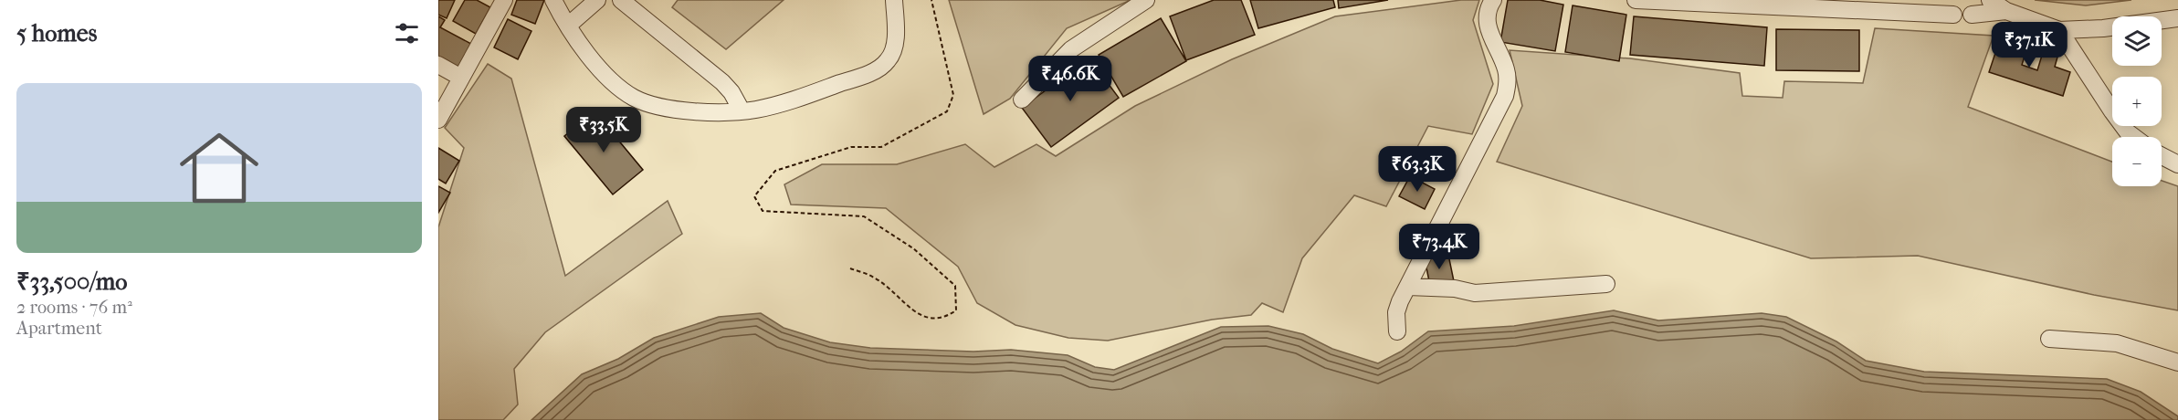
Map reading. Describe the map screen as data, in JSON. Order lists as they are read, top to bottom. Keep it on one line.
{"page":{"heading":"5 homes","map_buttons":["+","−"],"price":["₹37.1K","₹46.6K","₹33.5K","₹63.3K","₹73.4K"],"list":[{"name":"₹33,500/mo","note":"2 rooms · 76 m² · Apartment"}]}}
